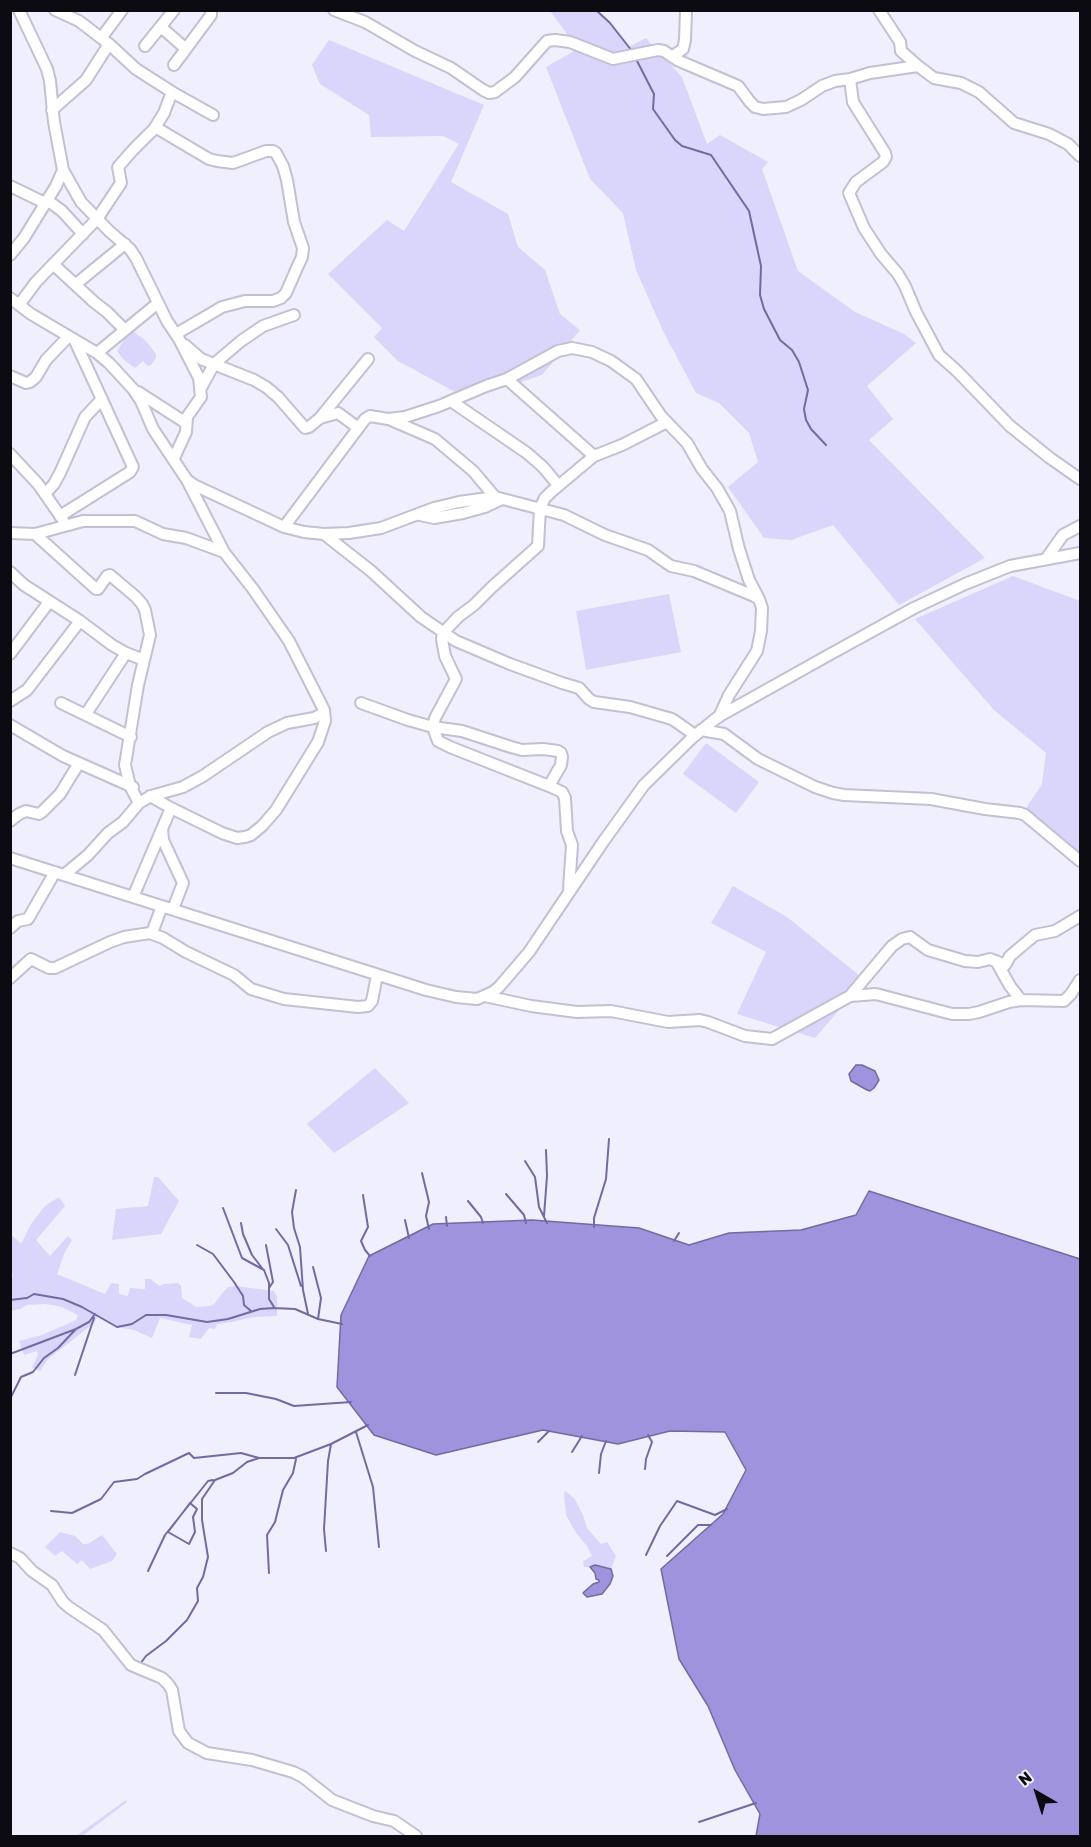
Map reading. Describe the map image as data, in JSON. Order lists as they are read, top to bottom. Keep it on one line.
{"north":"top left"}
